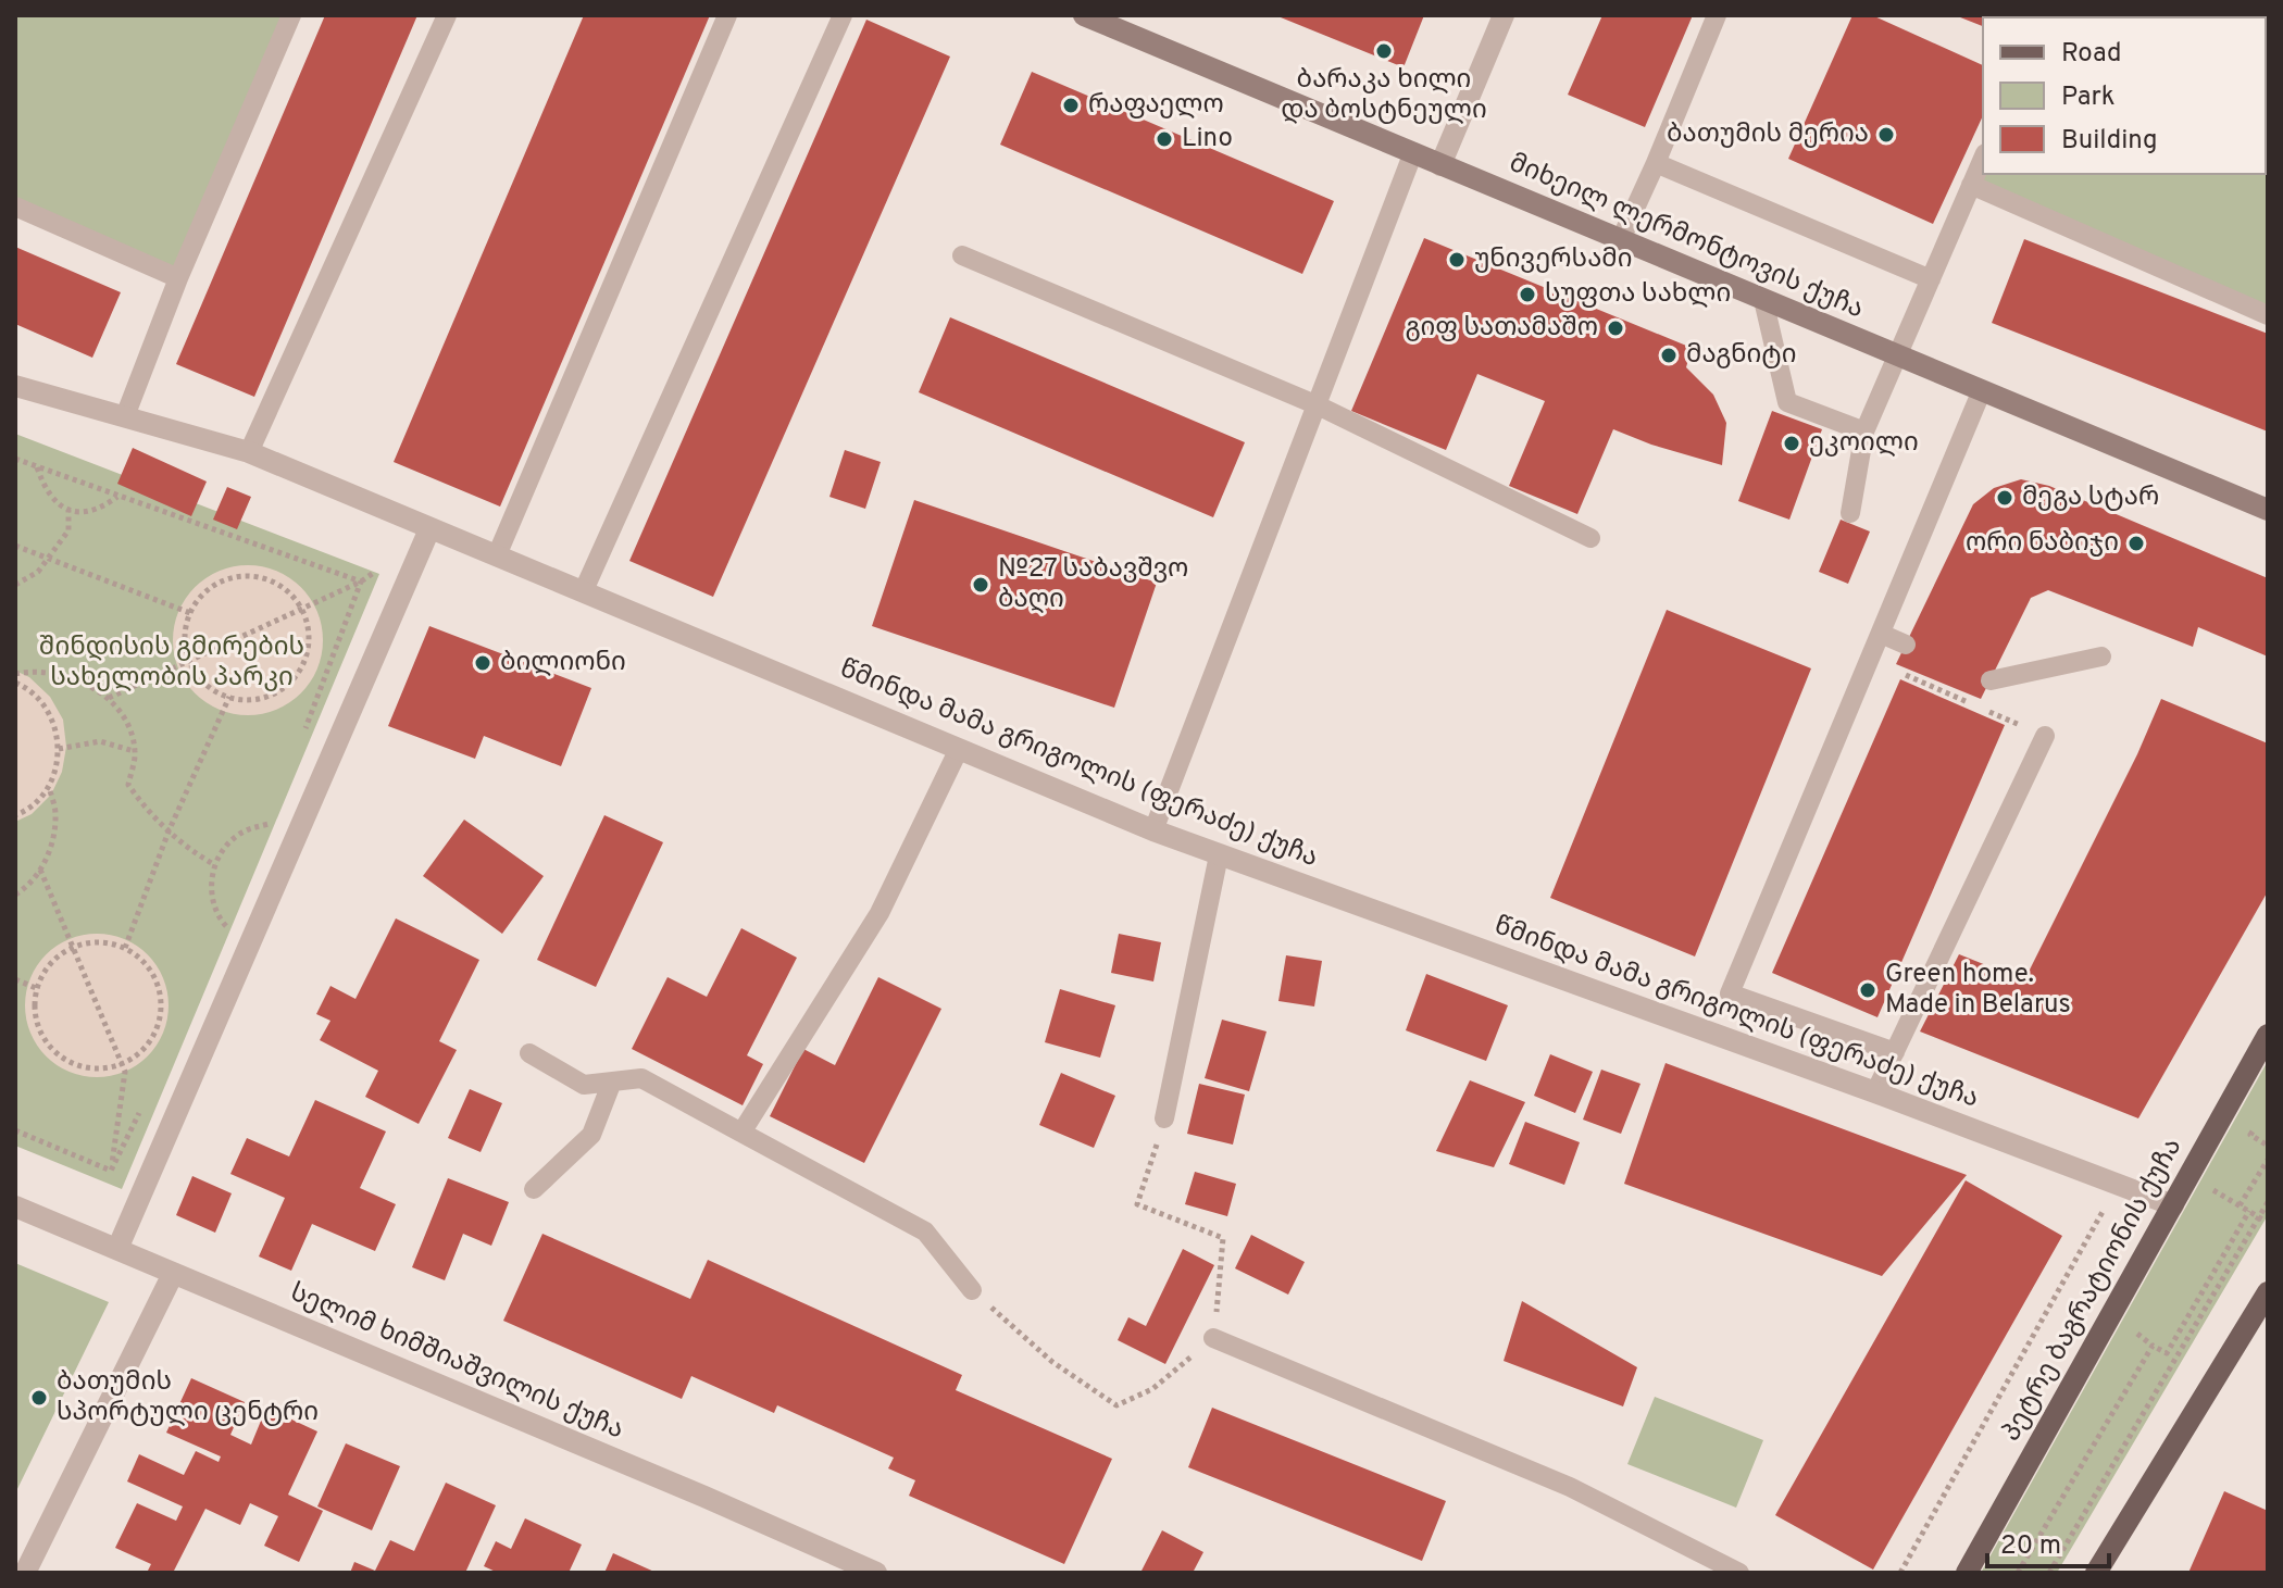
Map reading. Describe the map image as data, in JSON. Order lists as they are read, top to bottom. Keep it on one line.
{"streets":{"main road":["პეტრე ბაგრატიონის ქუჩა"],"street":["მიხეილ ლერმონტოვის ქუჩა","წმინდა მამა გრიგოლის (ფერაძე) ქუჩა","სელიმ ხიმშიაშვილის ქუჩა"]},"crossings":[["წმინდა მამა გრიგოლის (ფერაძე) ქუჩა","პეტრე ბაგრატიონის ქუჩა"]],"parks":["შინდისის გმირების სახელობის პარკი"],"places":["ბარაკა ხილი და ბოსტნეული","რაფაელო","ბათუმის მერია","Lino","უნივერსამი","სუფთა სახლი","გიფ სათამაშო","მაგნიტი","ეკოილი","მეგა სტარ","ორი ნაბიჯი","№27 საბავშვო ბაღი","ბილიონი","Green home. Made in Belarus","ბათუმის სპორტული ცენტრი"],"legend":["Road","Park","Building"],"scale_bar":"20 m"}
